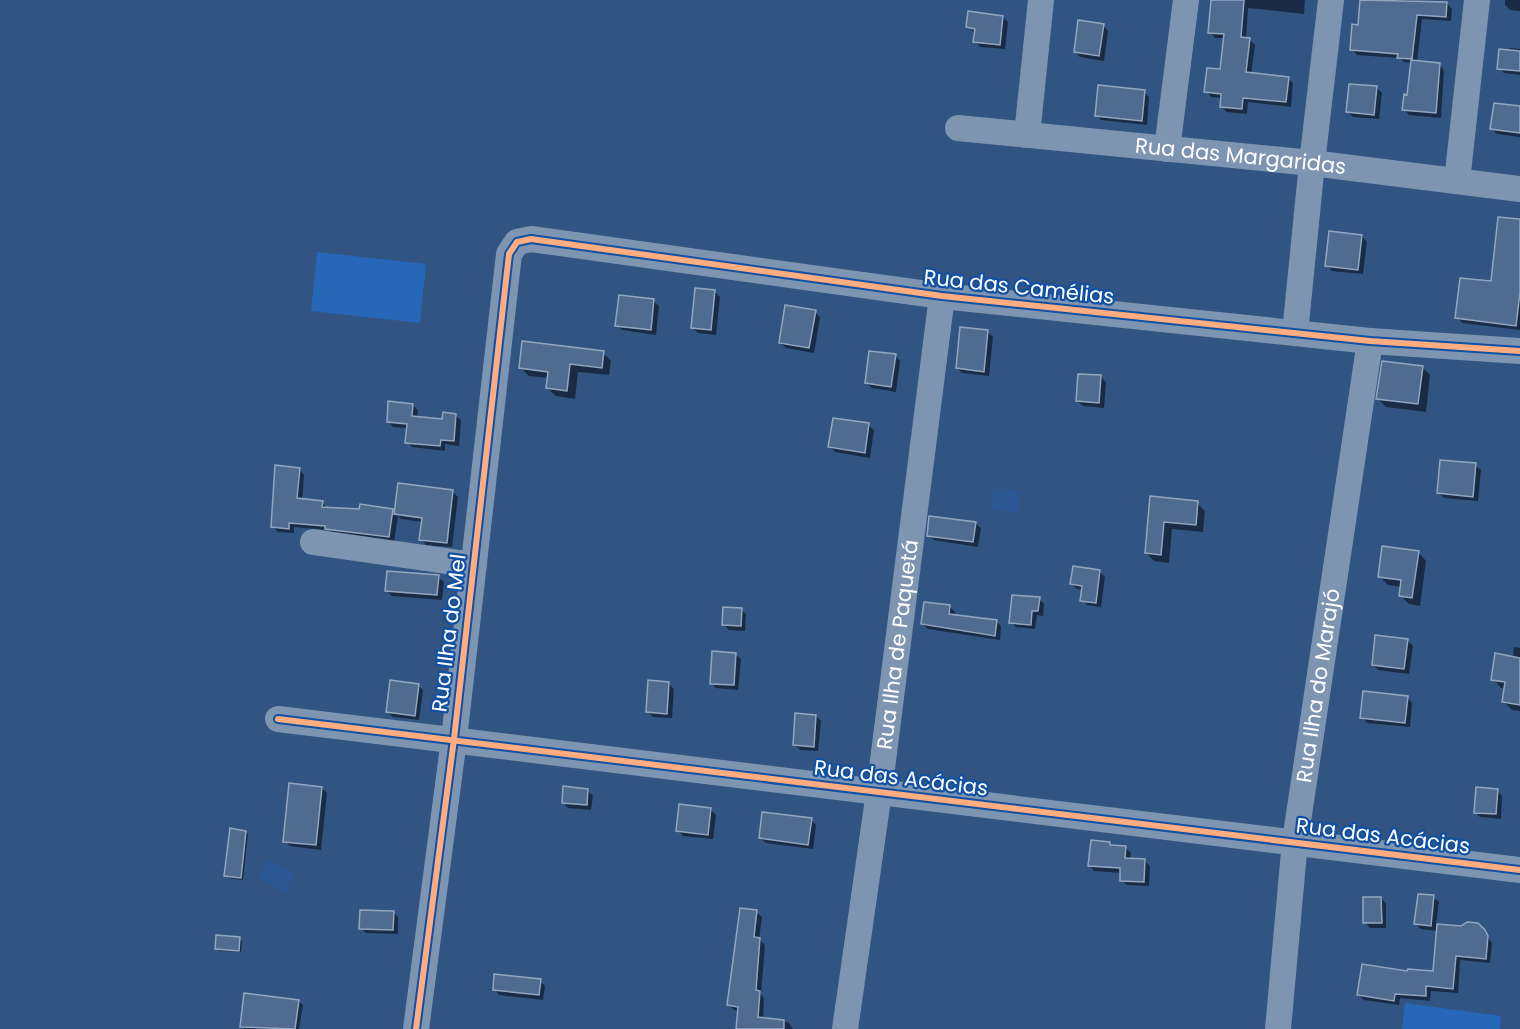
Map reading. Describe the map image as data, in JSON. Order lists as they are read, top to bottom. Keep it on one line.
{"streets":{"street":["Rua das Margaridas","Rua das Camélias","Rua Ilha do Mel","Rua Ilha de Paquetá","Rua Ilha do Marajó","Rua das Acácias"]},"crossings":[["Rua das Camélias","Rua Ilha do Mel"],["Rua das Camélias","Rua Ilha de Paquetá"],["Rua das Camélias","Rua Ilha do Marajó"],["Rua Ilha do Mel","Rua das Acácias"],["Rua Ilha de Paquetá","Rua das Acácias"],["Rua Ilha do Marajó","Rua das Acácias"]]}
